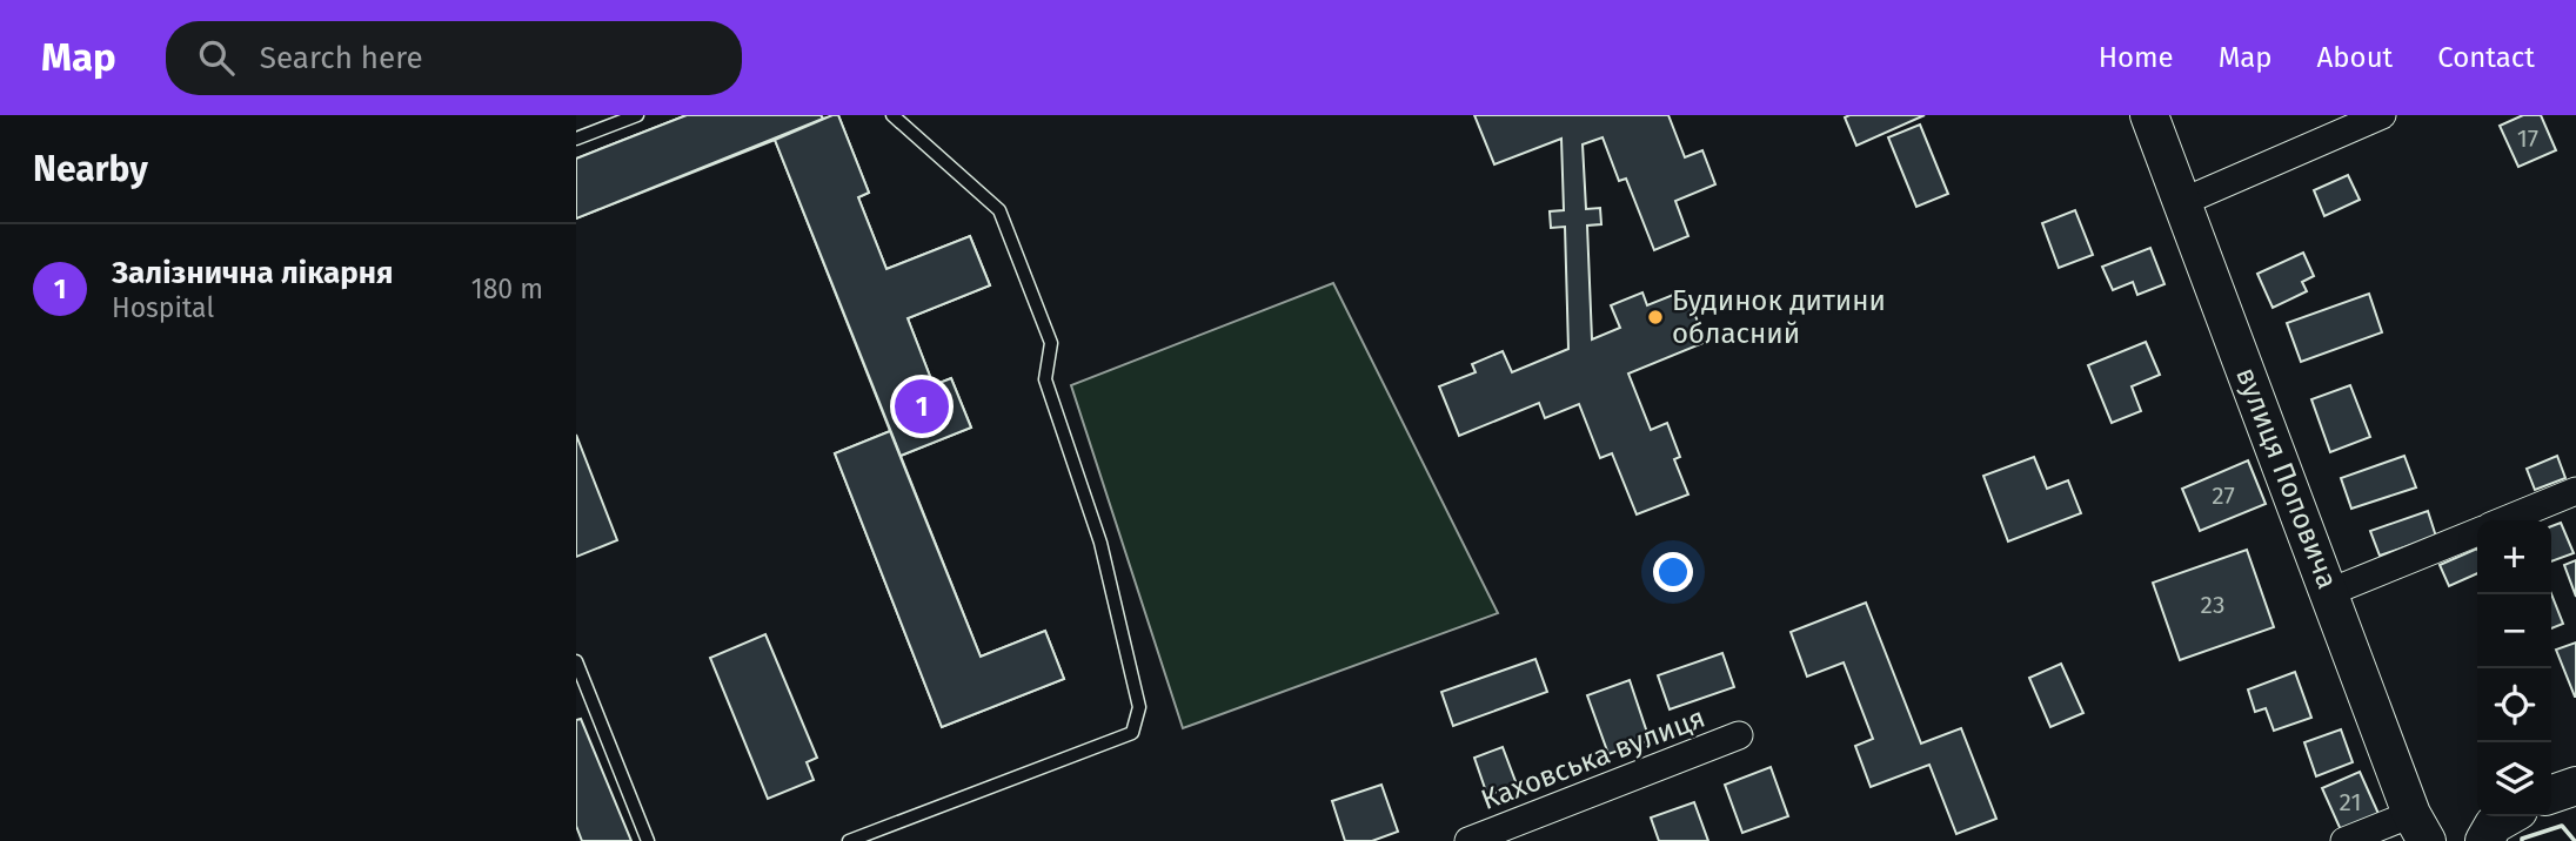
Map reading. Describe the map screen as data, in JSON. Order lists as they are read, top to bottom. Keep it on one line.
{"streets":{"street":["вулиця Поповича","Каховська вулиця"]},"places":["Будинок дитини обласний"],"house_numbers":["17","27","23","21"],"page":{"header":"Map","search":"Search here","nav":["Home","Map","About","Contact"],"heading":"Nearby","list":[{"mark":"1","name":"Залізнична лікарня","note":"Hospital","value":"180 m"}],"pins":"1","map_buttons":["+","−"]}}
